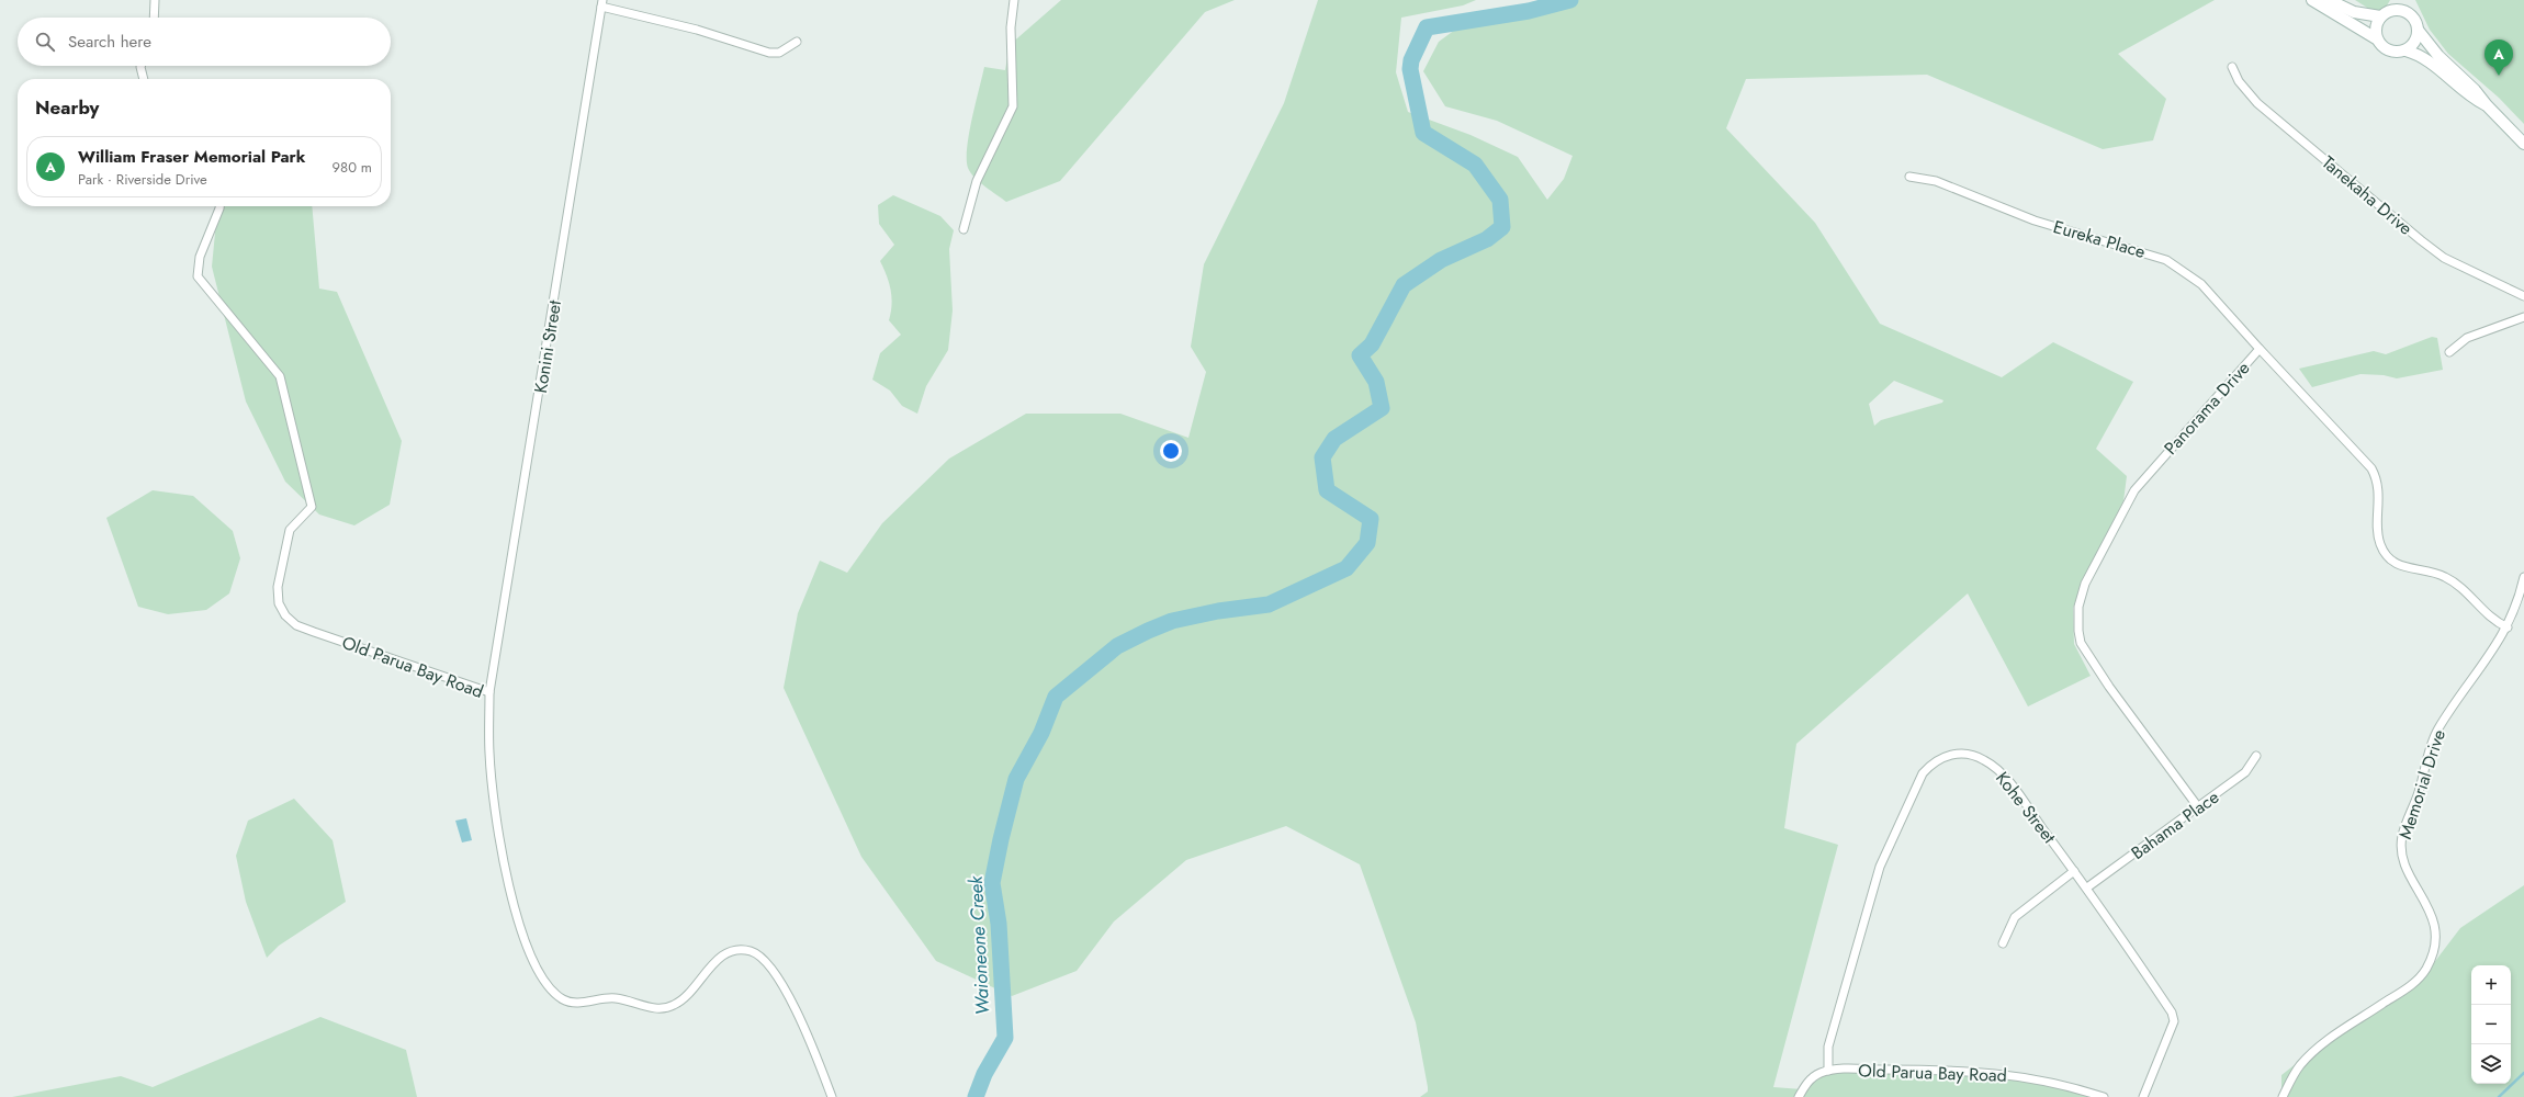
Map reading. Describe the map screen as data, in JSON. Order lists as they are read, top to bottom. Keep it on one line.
{"streets":{"street":["Tanekaha Drive","Eureka Place","Konini Street","Panorama Drive","Old Parua Bay Road","Memorial Drive","Kohe Street","Bahama Place"]},"crossings":[["Eureka Place","Panorama Drive"],["Konini Street","Old Parua Bay Road"],["Panorama Drive","Memorial Drive"],["Panorama Drive","Bahama Place"],["Old Parua Bay Road","Kohe Street"],["Kohe Street","Bahama Place"]],"water":["Waioneone Creek"],"page":{"search":"Search here","pins":"A","heading":"Nearby","list":[{"mark":"A","name":"William Fraser Memorial Park","note":"Park · Riverside Drive","value":"980 m"}],"map_buttons":["+","−"]}}
